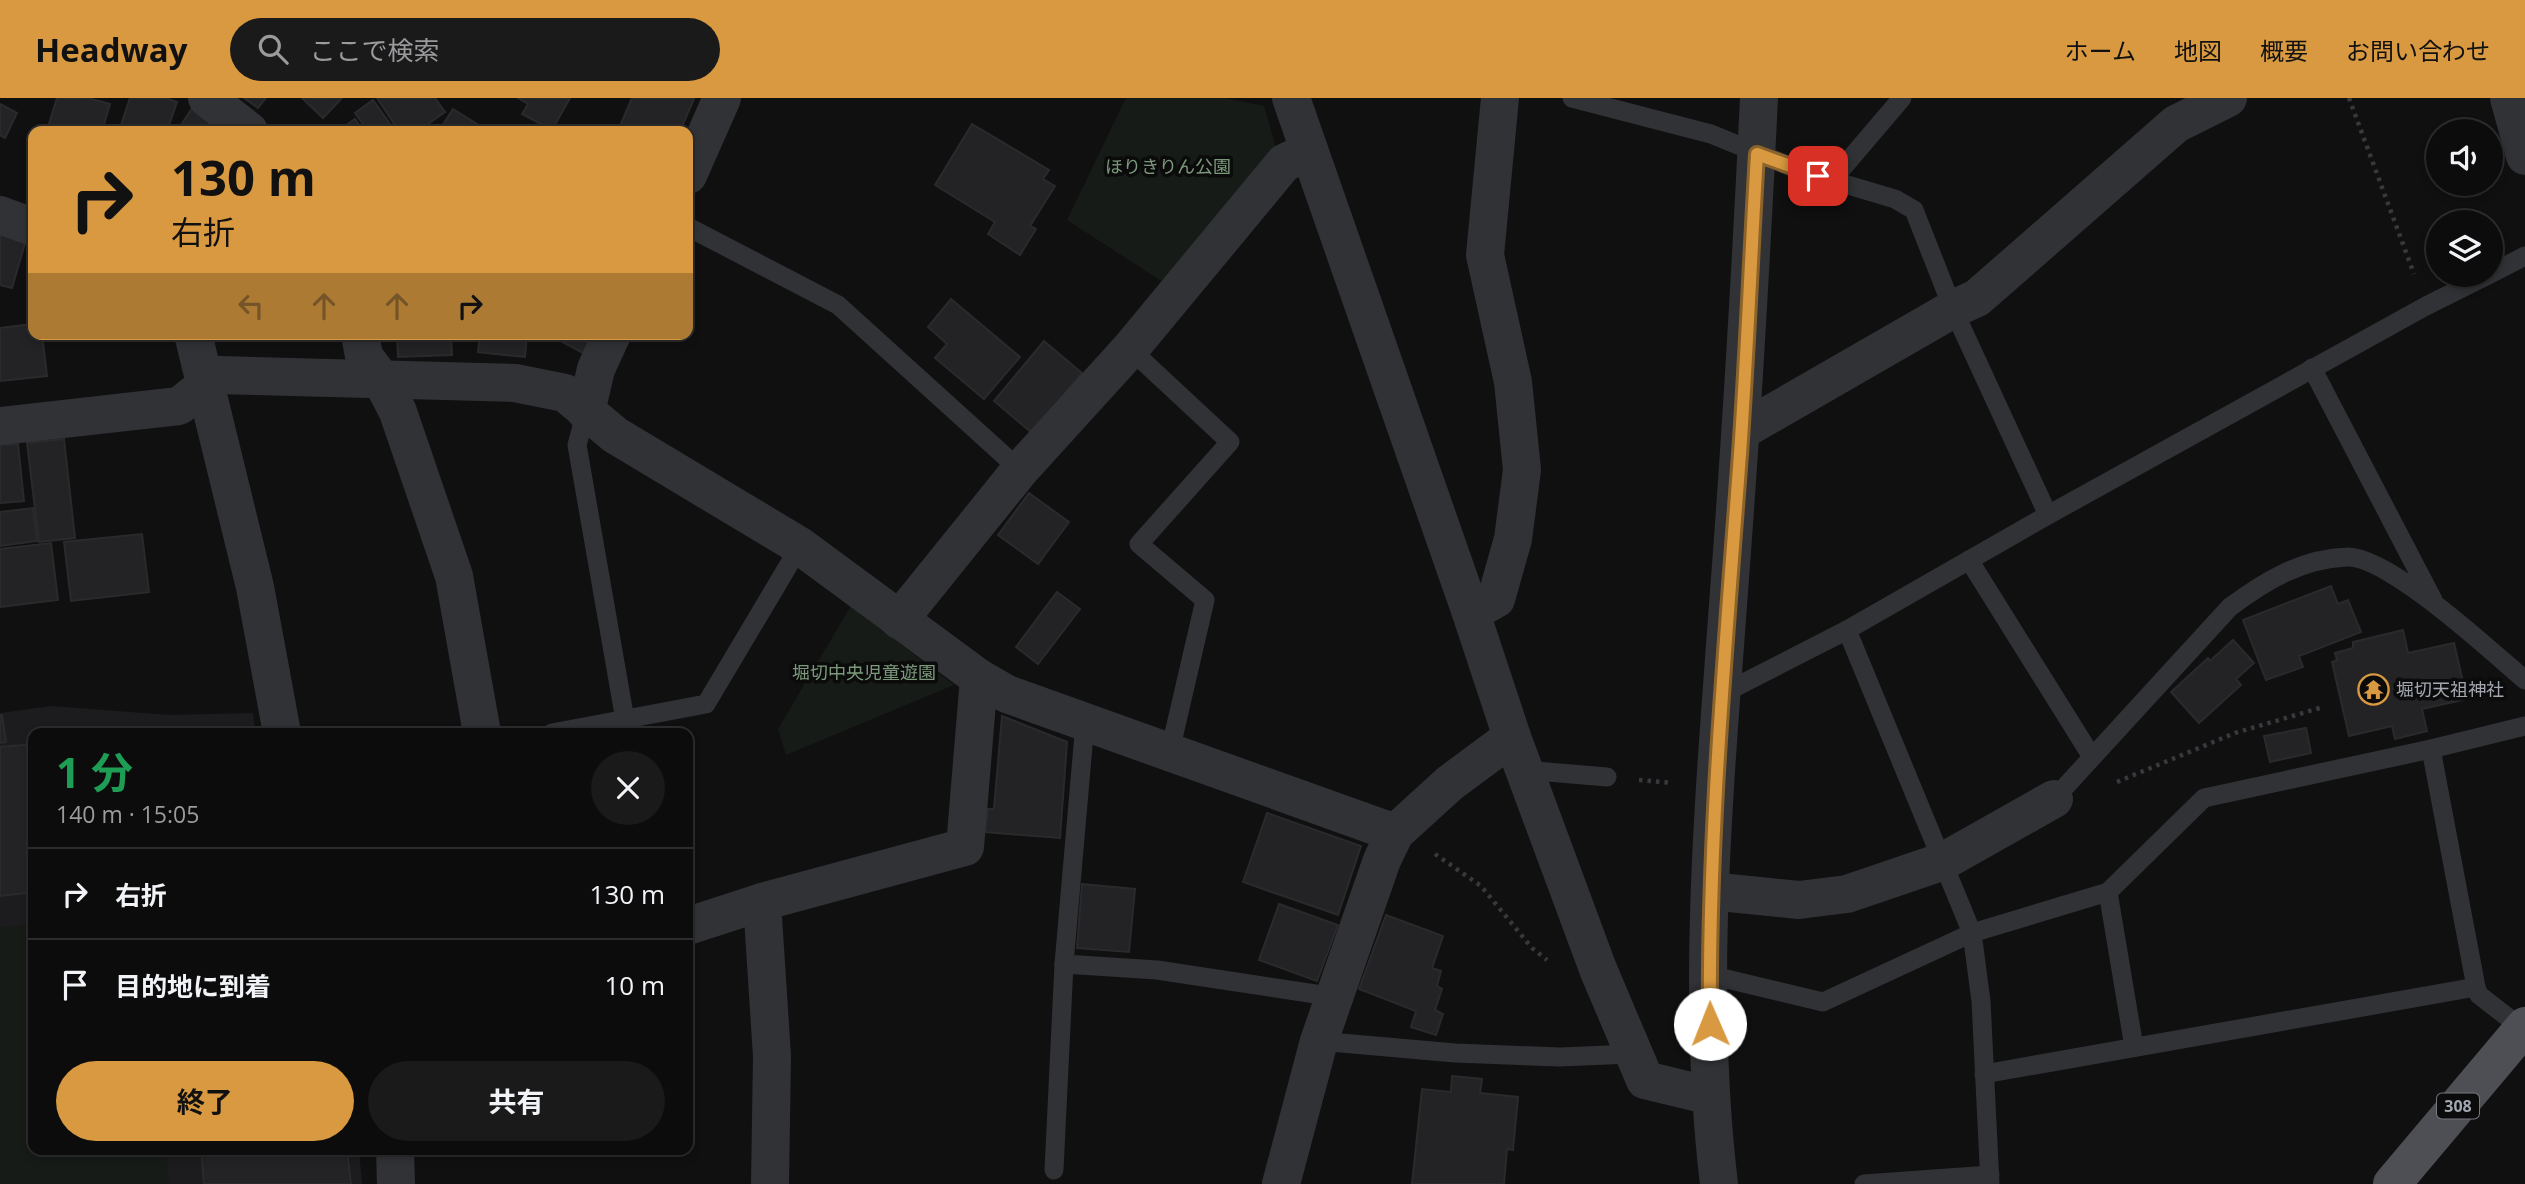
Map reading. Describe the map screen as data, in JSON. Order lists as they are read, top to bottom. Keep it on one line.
{"streets":{"main road":["308"]},"parks":["ほりきりん公園","堀切中央児童遊園"],"places":{"temple":["堀切天祖神社"]},"page":{"header":"Headway","search":"ここで検索","nav":["ホーム","地図","概要","お問い合わせ"],"turn":["130 m","右折"],"heading":["1 分","140 m · 15:05"],"list":[{"name":"右折","value":"130 m"},{"name":"目的地に到着","value":"10 m"}],"buttons":["終了","共有"]}}
